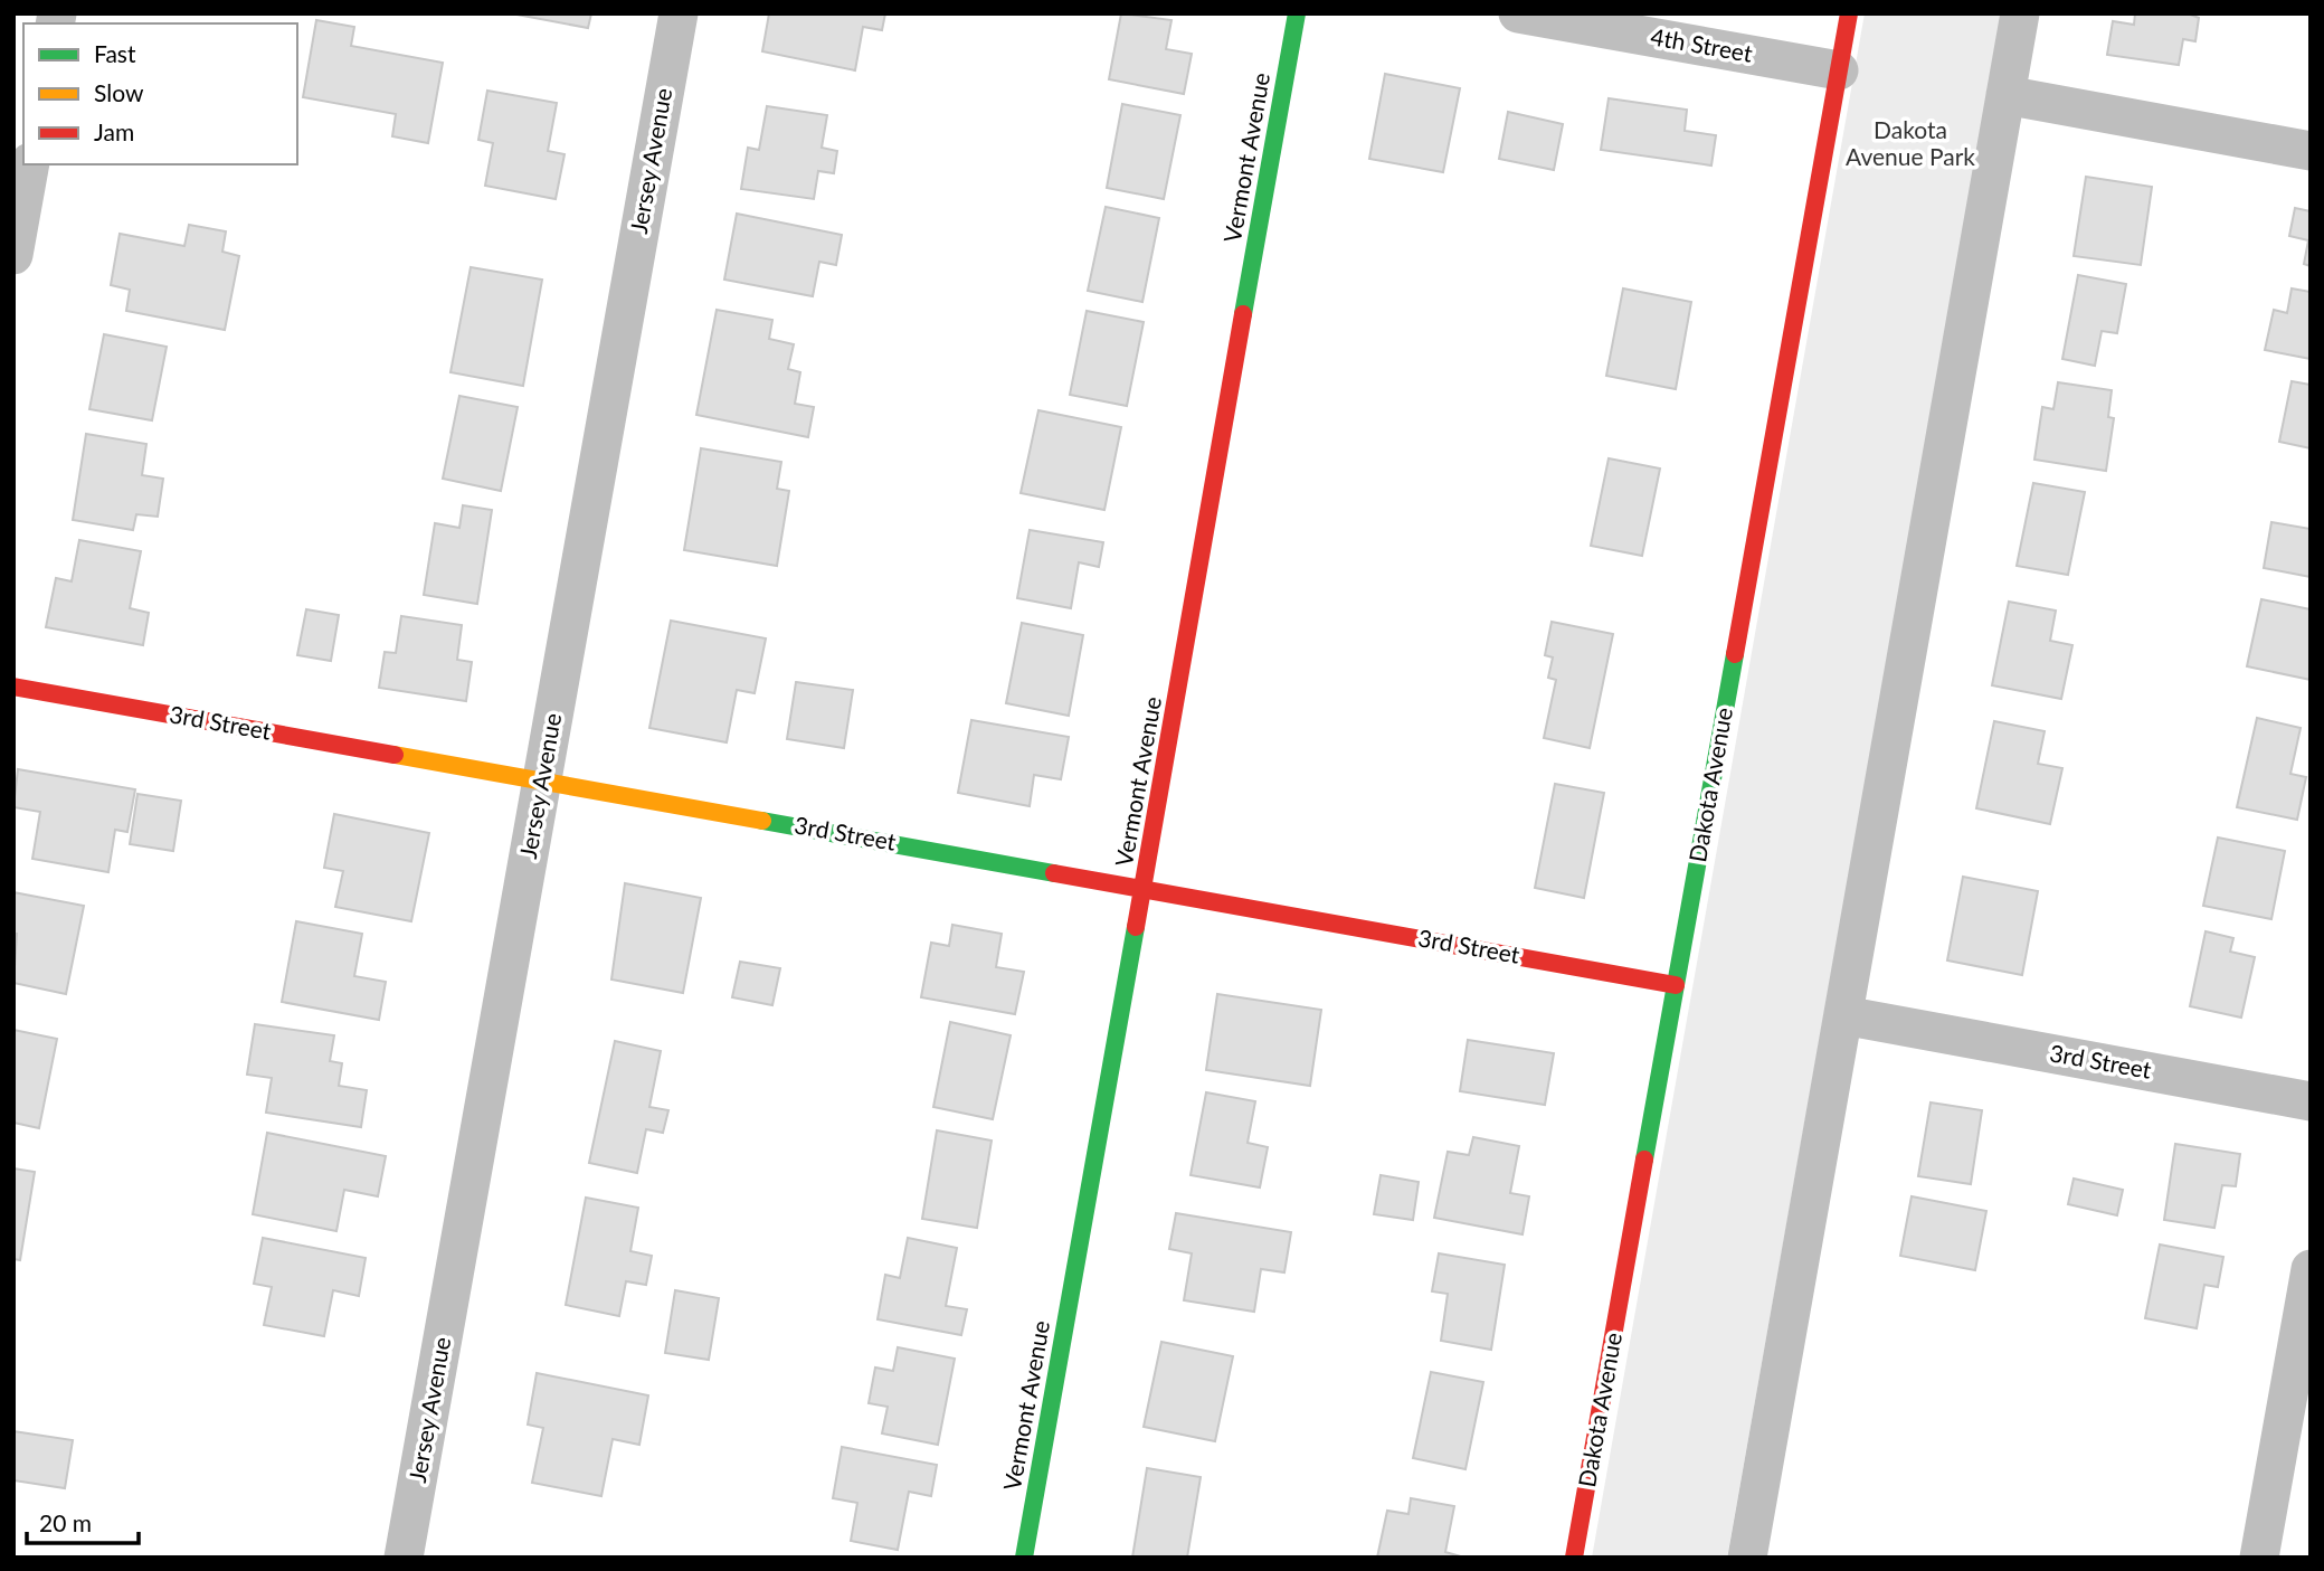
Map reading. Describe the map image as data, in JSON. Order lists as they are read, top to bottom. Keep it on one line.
{"streets":{"street":["4th Street","Vermont Avenue","Jersey Avenue","3rd Street","Dakota Avenue"]},"crossings":[["4th Street","Dakota Avenue"],["Vermont Avenue","3rd Street"],["Jersey Avenue","3rd Street"],["3rd Street","Dakota Avenue"]],"parks":["Dakota Avenue Park"],"legend":["Fast","Slow","Jam"],"scale_bar":"20 m"}
